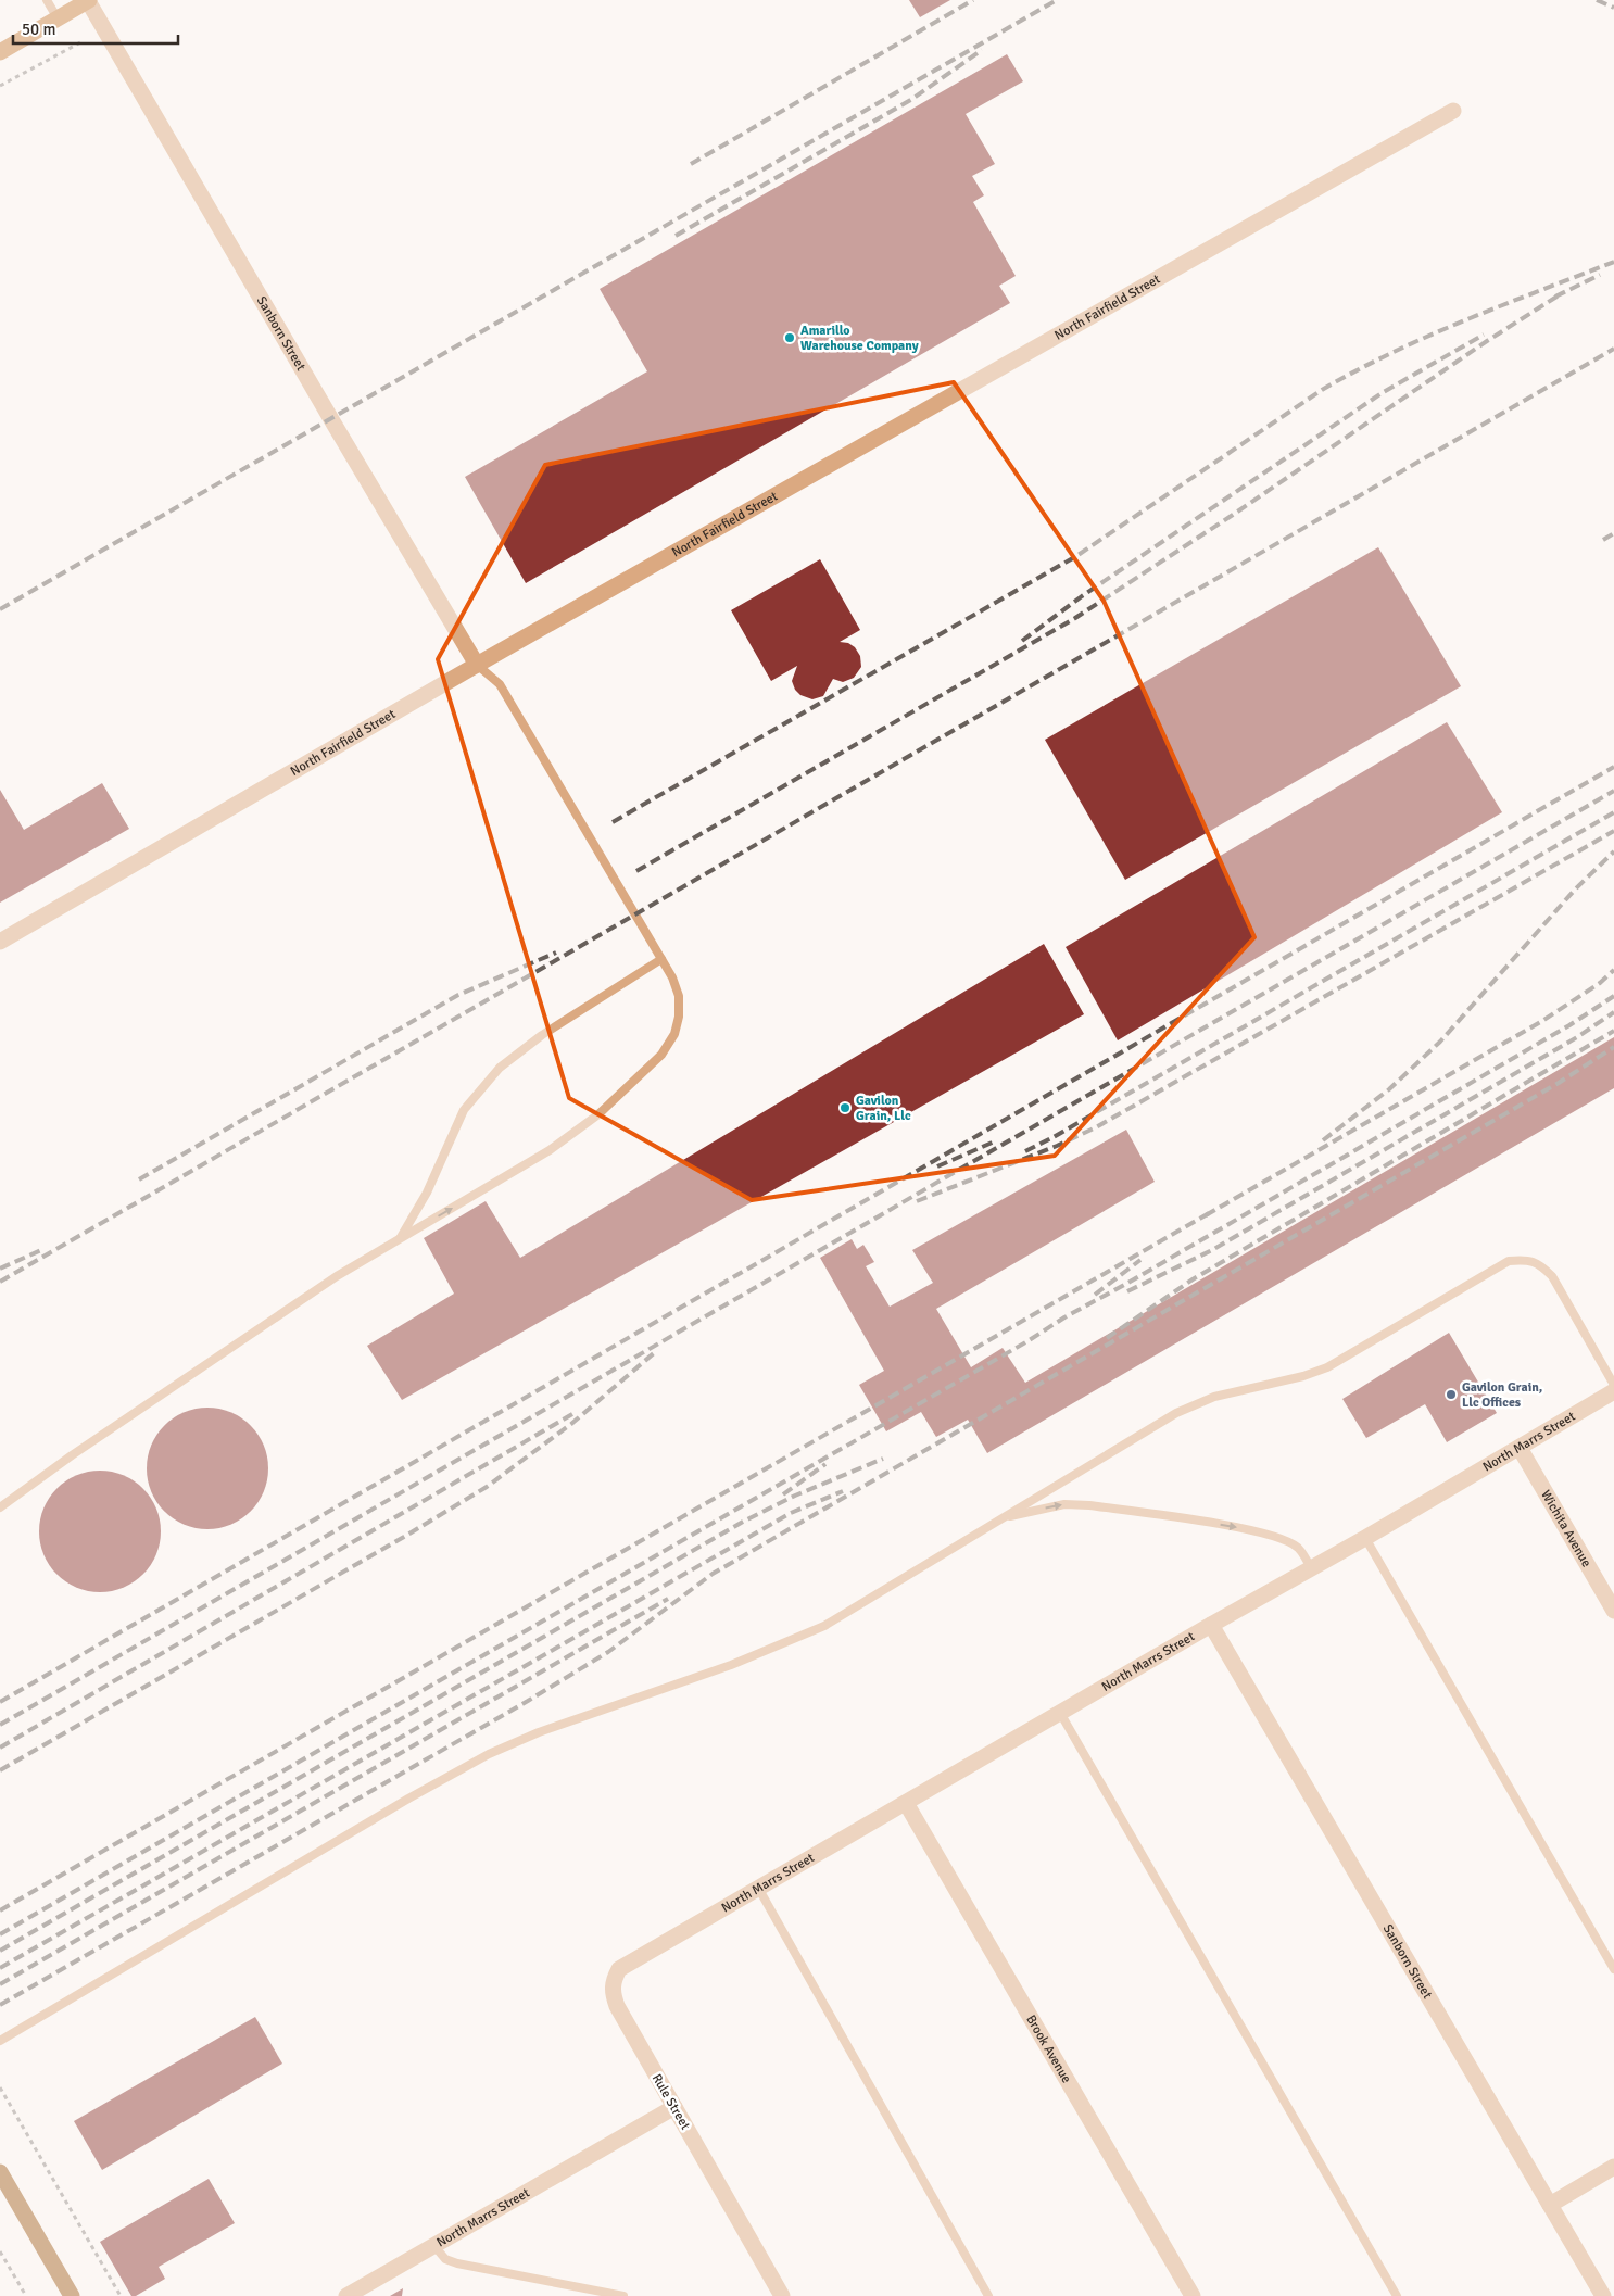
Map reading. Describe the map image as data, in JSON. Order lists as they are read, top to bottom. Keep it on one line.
{"streets":{"street":["North Fairfield Street","Sanborn Street","North Marrs Street","Wichita Avenue","Brook Avenue","Rule Street"]},"crossings":[["North Fairfield Street","Sanborn Street"],["Sanborn Street","North Marrs Street"],["North Marrs Street","Wichita Avenue"],["North Marrs Street","Brook Avenue"],["North Marrs Street","Rule Street"]],"places":["Amarillo Warehouse Company","Gavilon Grain, Llc","Gavilon Grain, Llc Offices"],"scale_bar":"50 m"}
